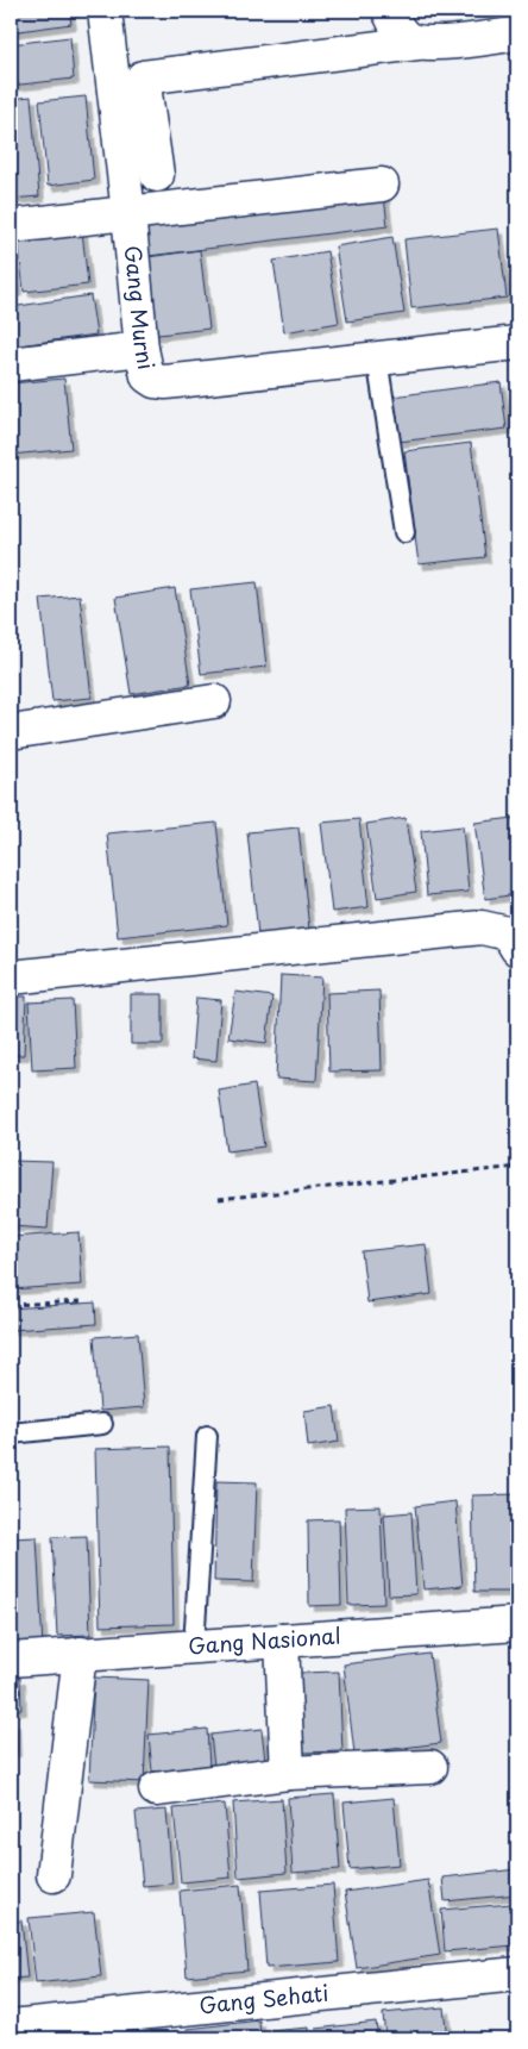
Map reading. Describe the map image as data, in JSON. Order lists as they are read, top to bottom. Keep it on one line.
{"streets":{"street":["Gang Murni","Gang Nasional","Gang Sehati"]}}
